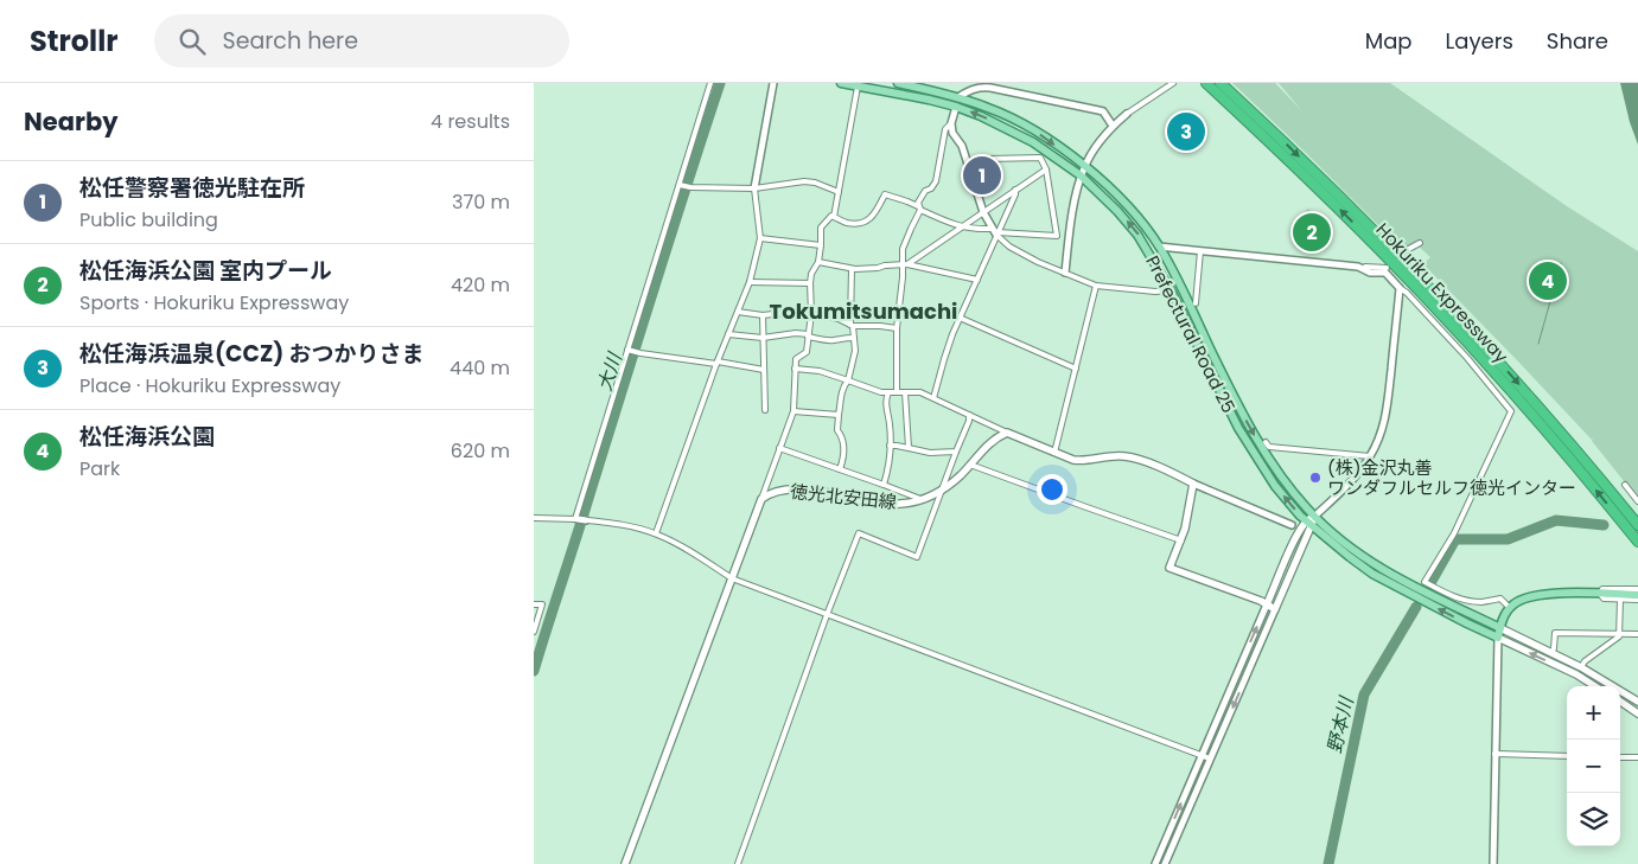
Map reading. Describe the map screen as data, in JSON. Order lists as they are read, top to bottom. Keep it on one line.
{"streets":{"highway":["Hokuriku Expressway"],"main road":["Prefectural Road 25","徳光北安田線"]},"districts":["Tokumitsumachi"],"water":["大川","野本川"],"places":["(株)金沢丸善 ワンダフルセルフ徳光インター"],"page":{"header":"Strollr","search":"Search here","nav":["Map","Layers","Share"],"heading":["Nearby","4 results"],"pins":["3","1","2","4"],"list":[{"mark":"1","name":"松任警察署徳光駐在所","note":"Public building","value":"370 m"},{"mark":"2","name":"松任海浜公園 室内プール","note":"Sports · Hokuriku Expressway","value":"420 m"},{"mark":"3","name":"松任海浜温泉(CCZ) おつかりさま","note":"Place · Hokuriku Expressway","value":"440 m"},{"mark":"4","name":"松任海浜公園","note":"Park","value":"620 m"}],"map_buttons":["+","−"]}}
